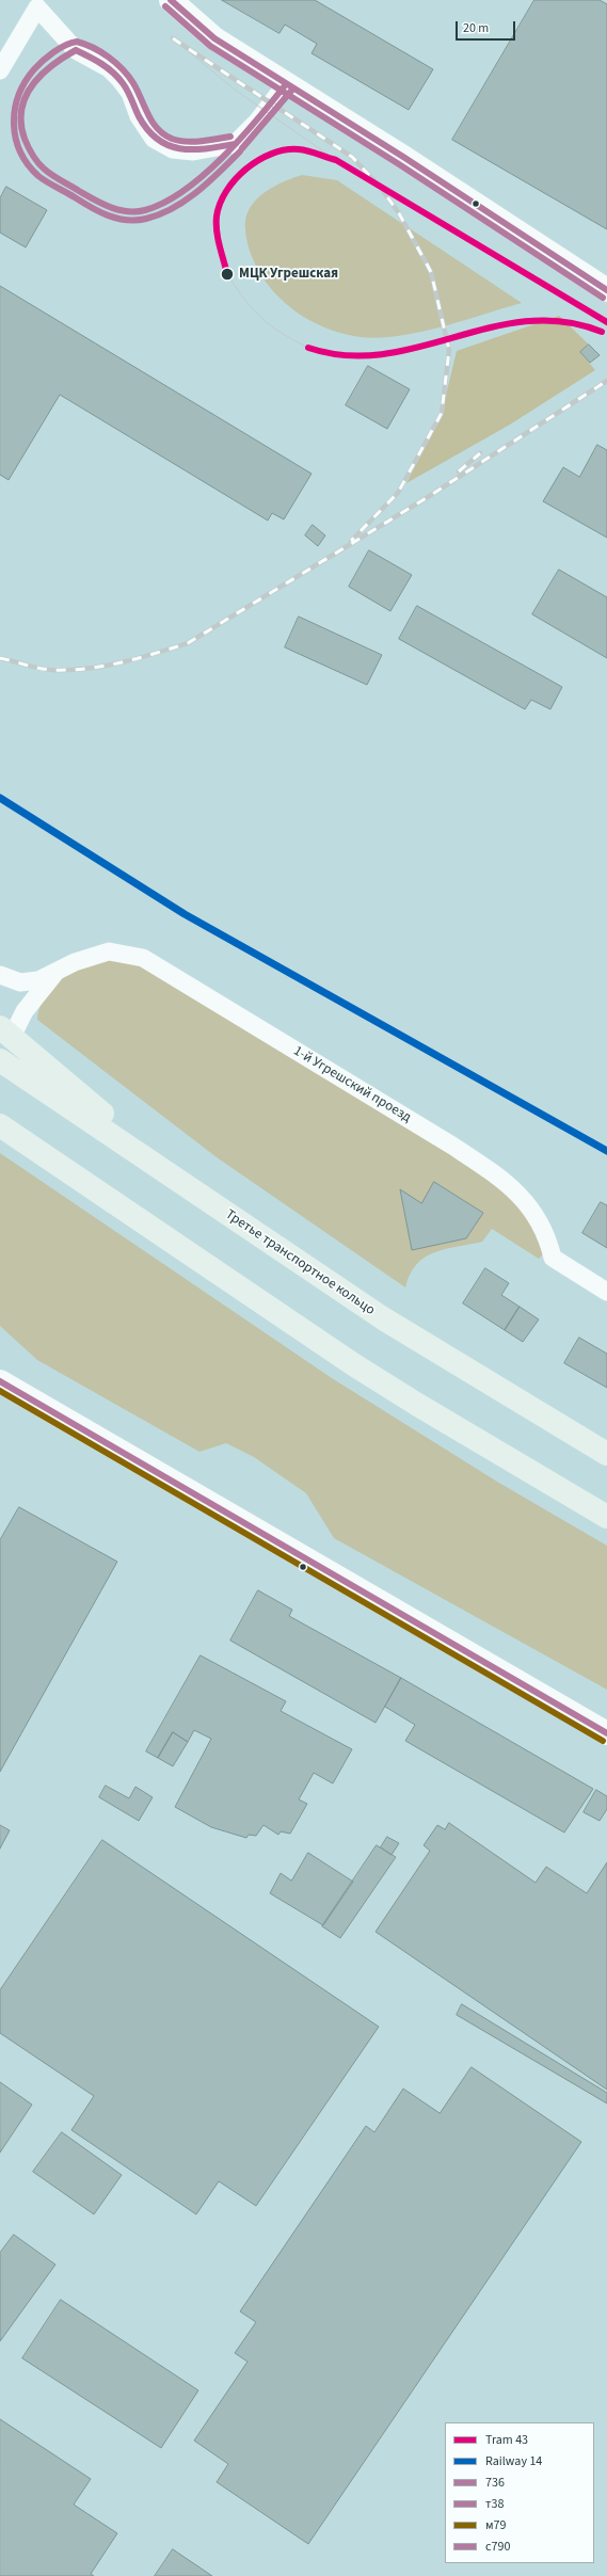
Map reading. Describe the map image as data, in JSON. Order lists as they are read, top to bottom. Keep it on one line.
{"streets":{"main road":["Третье транспортное кольцо"],"street":["1-й Угрешский проезд"]},"places":["МЦК Угрешская"],"lines":["transit line 736","transit line с790","tram line 43","rail line 14","transit line т38","transit line м79"],"legend":["Tram 43","Railway 14","736","т38","м79","с790"],"scale_bar":"20 m"}
